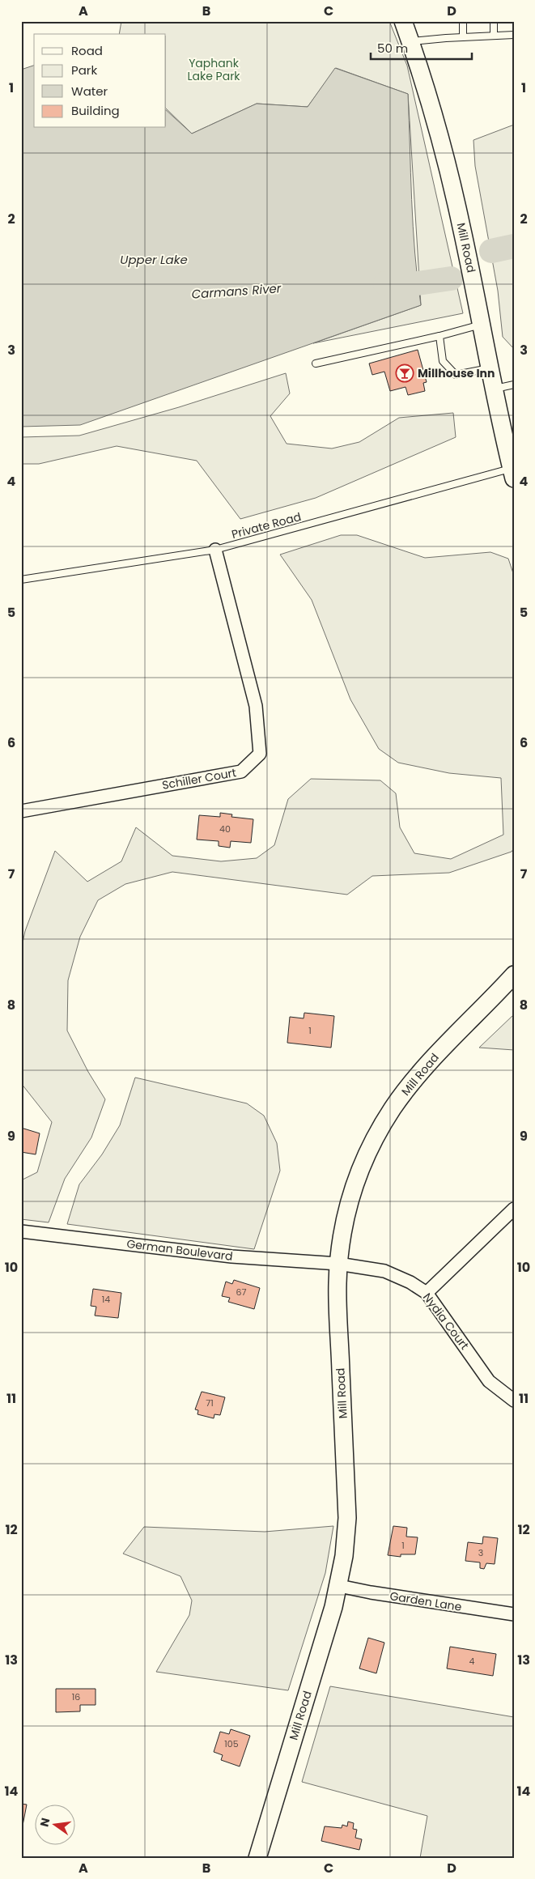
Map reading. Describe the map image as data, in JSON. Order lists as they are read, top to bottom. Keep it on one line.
{"streets":{"main road":["Mill Road"],"street":["Schiller Court","German Boulevard","Nydia Court","Garden Lane"],"lane":["Private Road"]},"crossings":[["Mill Road","Private Road"],["Mill Road","German Boulevard"],["Mill Road","Nydia Court"],["Mill Road","Garden Lane"],["Private Road","Schiller Court"],["German Boulevard","Nydia Court"]],"water":["Upper Lake","Carmans River"],"parks":["Yaphank Lake Park"],"places":{"bar":["Millhouse Inn"]},"house_numbers":["40","1","67","14","71","1","3","4","16","105"],"legend":["Road","Park","Water","Building"],"scale_bar":"50 m","north":"left","grid":{"columns":["A","B","C","D"],"rows":["1","2","3","4","5","6","7","8","9","10","11","12","13","14"]}}
